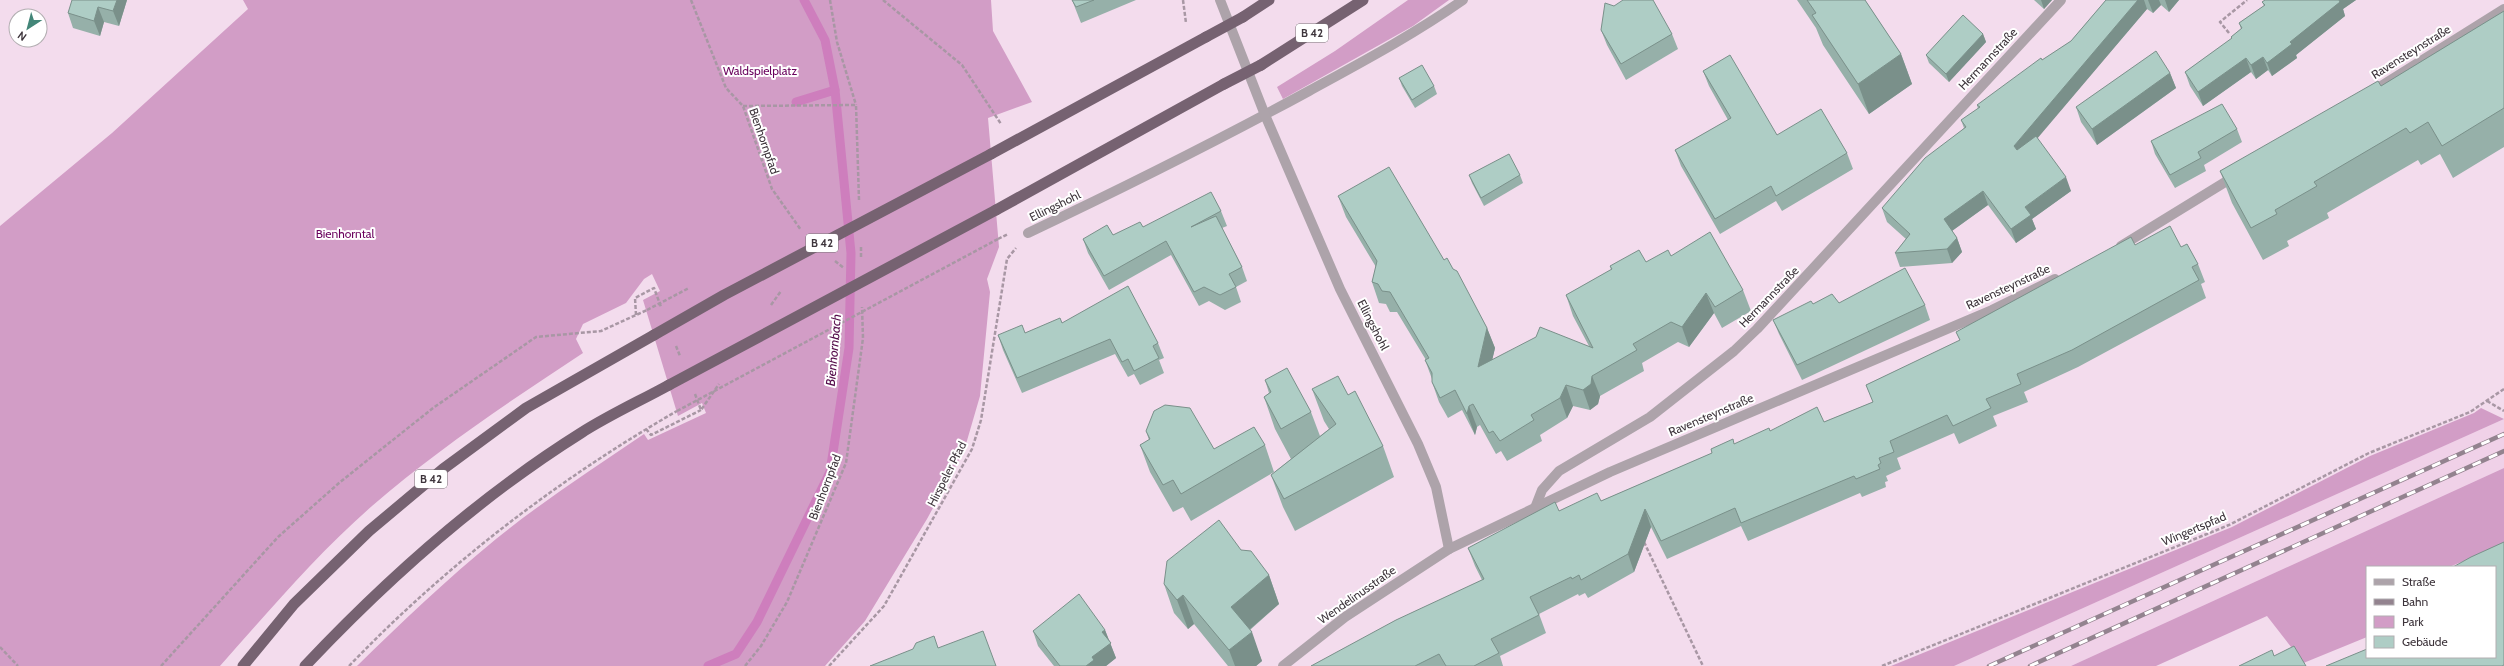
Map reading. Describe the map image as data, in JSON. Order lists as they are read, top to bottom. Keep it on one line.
{"streets":{"highway":["B 42"],"street":["Ravensteynstraße","Hermannstraße","Ellingshohl","Wendelinusstraße"],"path":["Bienhornpfad","Hirspeler Pfad","Wingertspfad"]},"crossings":[["Ravensteynstraße","Hermannstraße"],["Ellingshohl","Wendelinusstraße"]],"water":["Bienhornbach"],"parks":["Waldspielplatz","Bienhorntal"],"legend":["Straße","Bahn","Park","Gebäude"],"north":"bottom left"}
